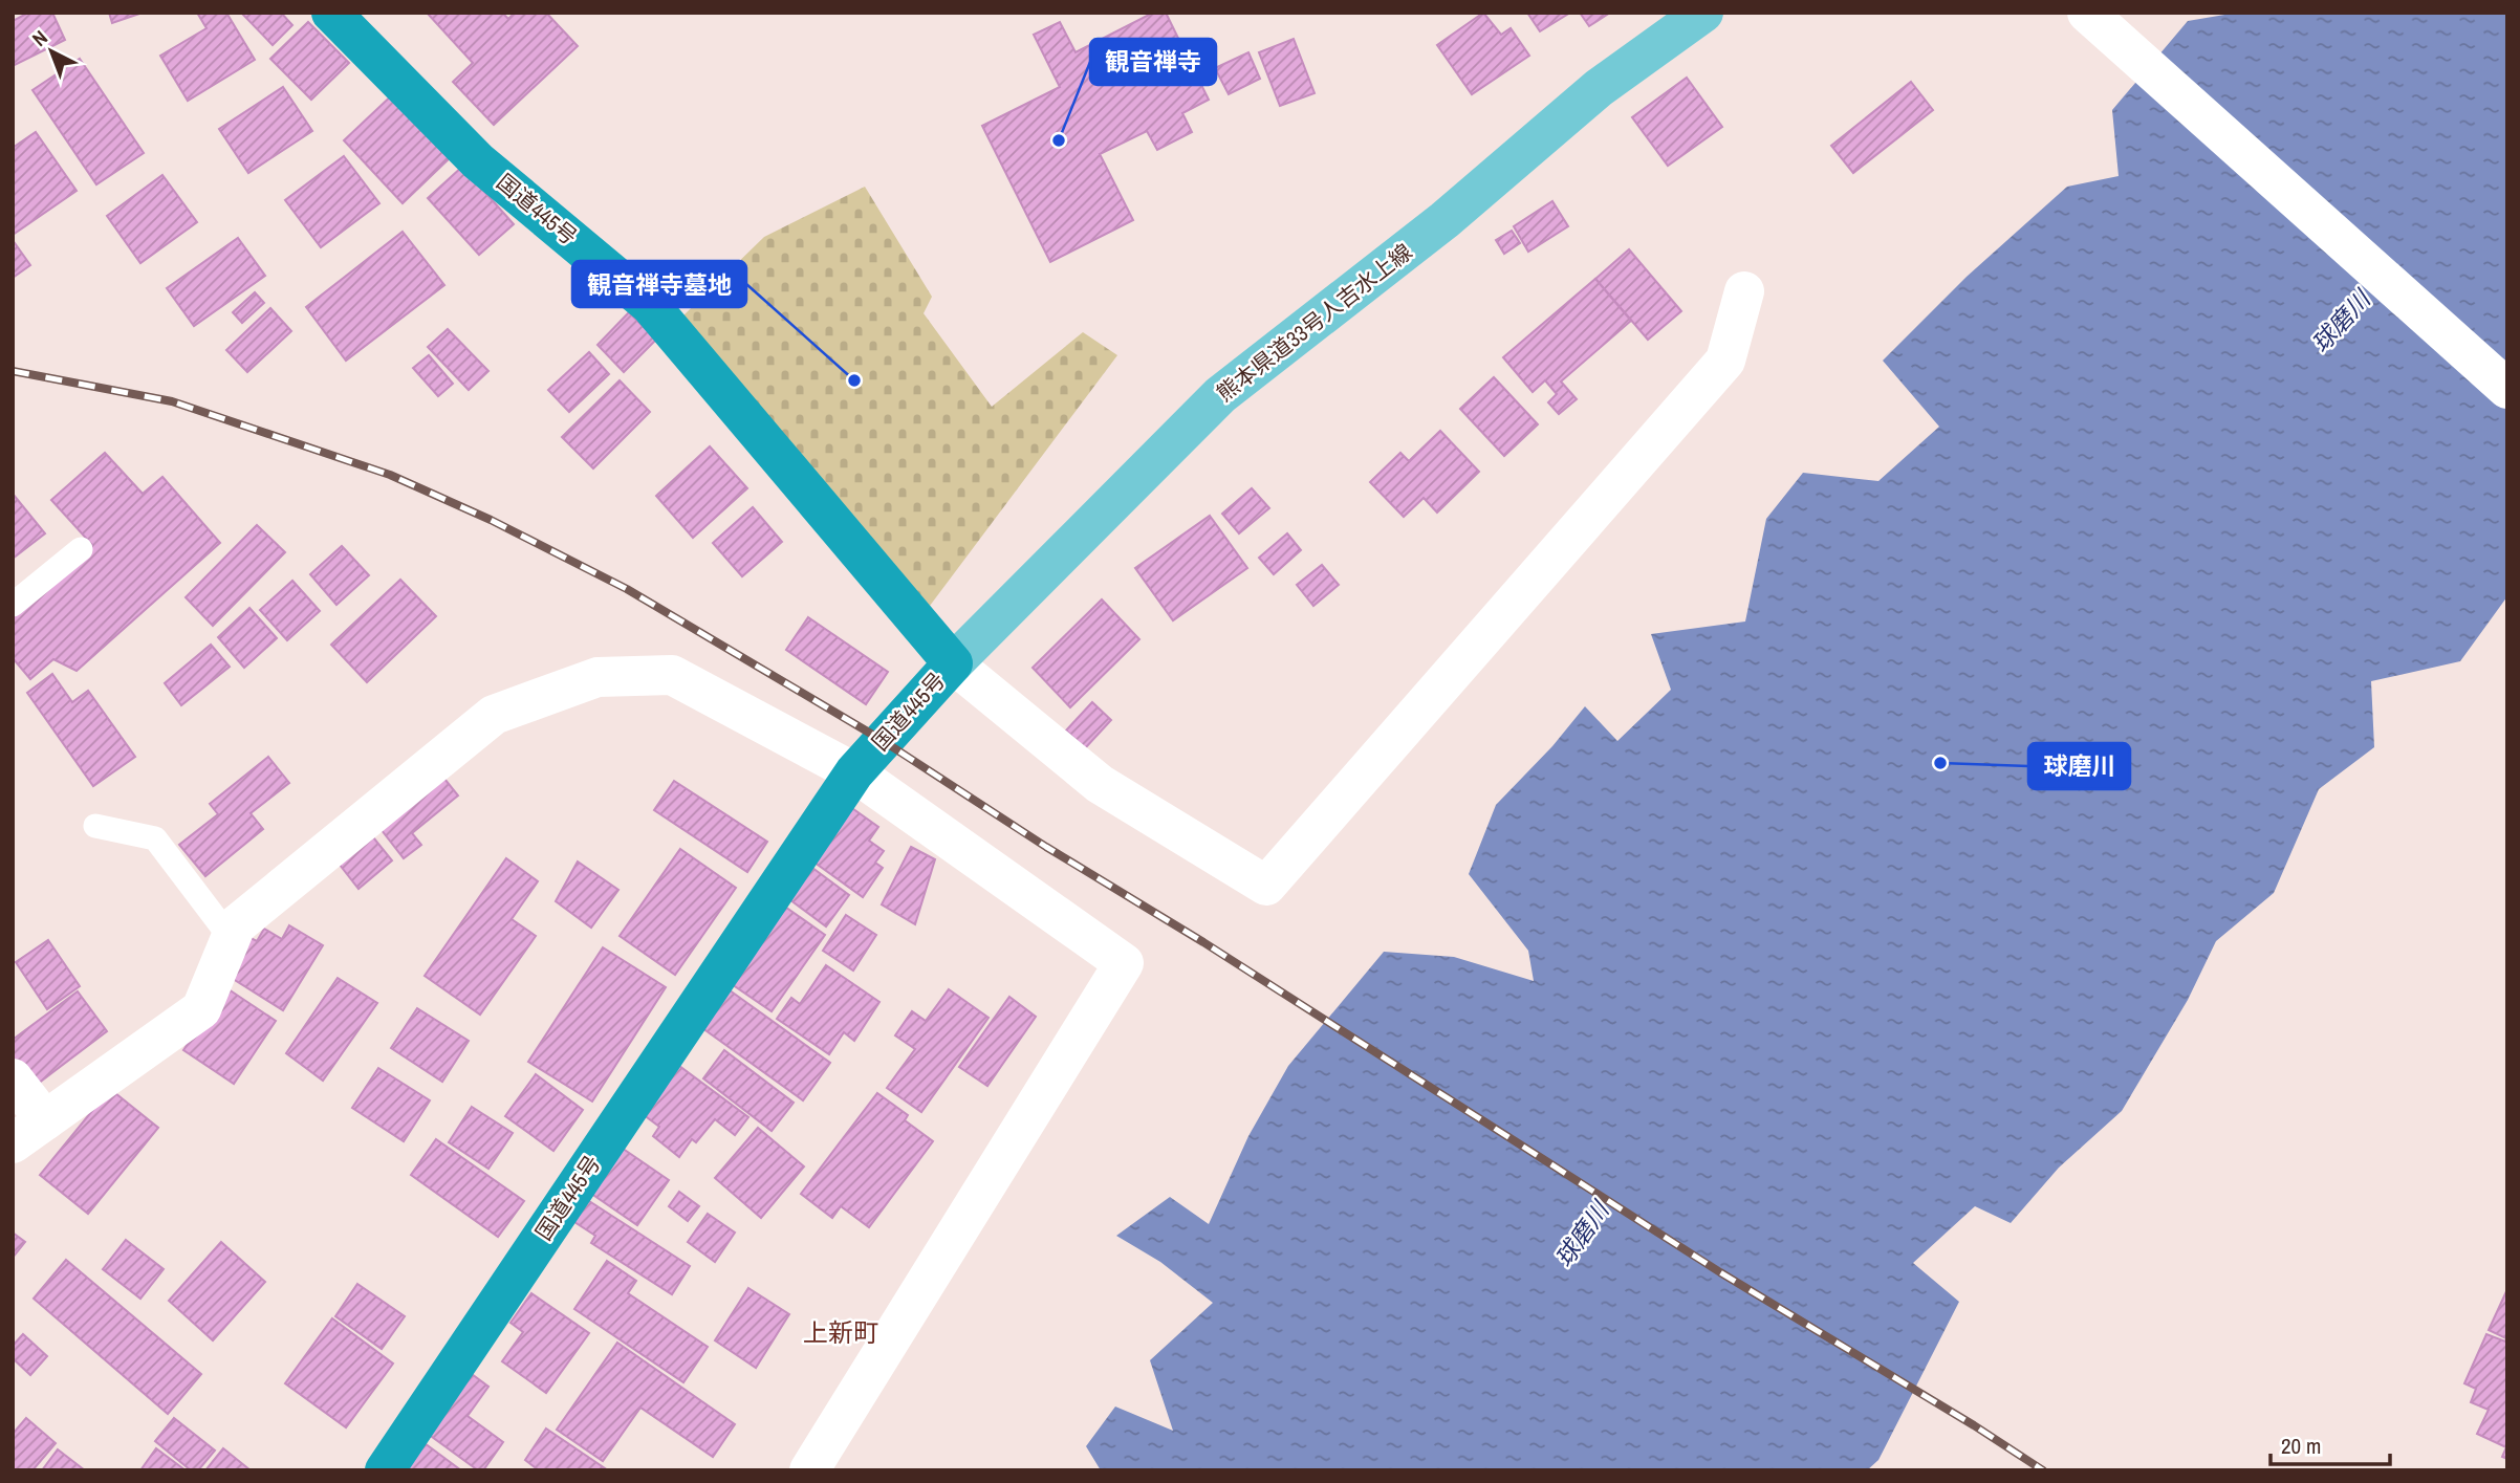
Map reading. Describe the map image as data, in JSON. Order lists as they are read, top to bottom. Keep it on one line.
{"streets":{"highway":["国道445号"],"main road":["熊本県道33号人吉水上線"]},"crossings":[["国道445号","熊本県道33号人吉水上線"]],"districts":["上新町"],"water":["球磨川"],"places":["観音禅寺","観音禅寺墓地","球磨川"],"scale_bar":"20 m","north":"top left"}
